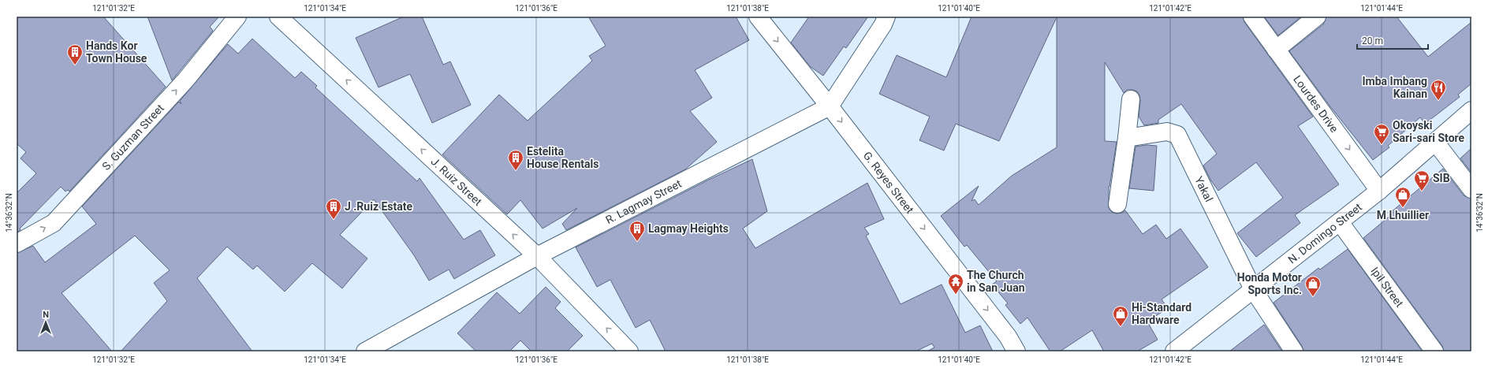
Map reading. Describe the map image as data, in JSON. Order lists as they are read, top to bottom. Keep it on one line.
{"streets":{"street":["Lourdes Drive","S. Guzman Street","J. Ruiz Street","G. Reyes Street","Yakal","R. Lagmay Street","N. Domingo Street","Ipil Street"]},"crossings":[["Lourdes Drive","N. Domingo Street"],["J. Ruiz Street","R. Lagmay Street"],["G. Reyes Street","R. Lagmay Street"],["Yakal","N. Domingo Street"],["N. Domingo Street","Ipil Street"]],"one_way":["Lourdes Drive","S. Guzman Street","J. Ruiz Street","G. Reyes Street"],"places":{"building":["Hands Kor Town House","Estelita House Rentals","J .Ruiz Estate","Lagmay Heights"],"restaurant":["Imba Imbang Kainan"],"supermarket":["Okoyski Sari-sari Store","SIB"],"shop":["M Lhuillier","Honda Motor Sports Inc.","Hi-Standard Hardware"],"temple":["The Church in San Juan"]},"scale_bar":"20 m","north":"top","coordinates":["121°01'32\"E","121°01'34\"E","121°01'36\"E","121°01'38\"E","121°01'40\"E","121°01'42\"E","121°01'44\"E","14°36'32\"N"]}
